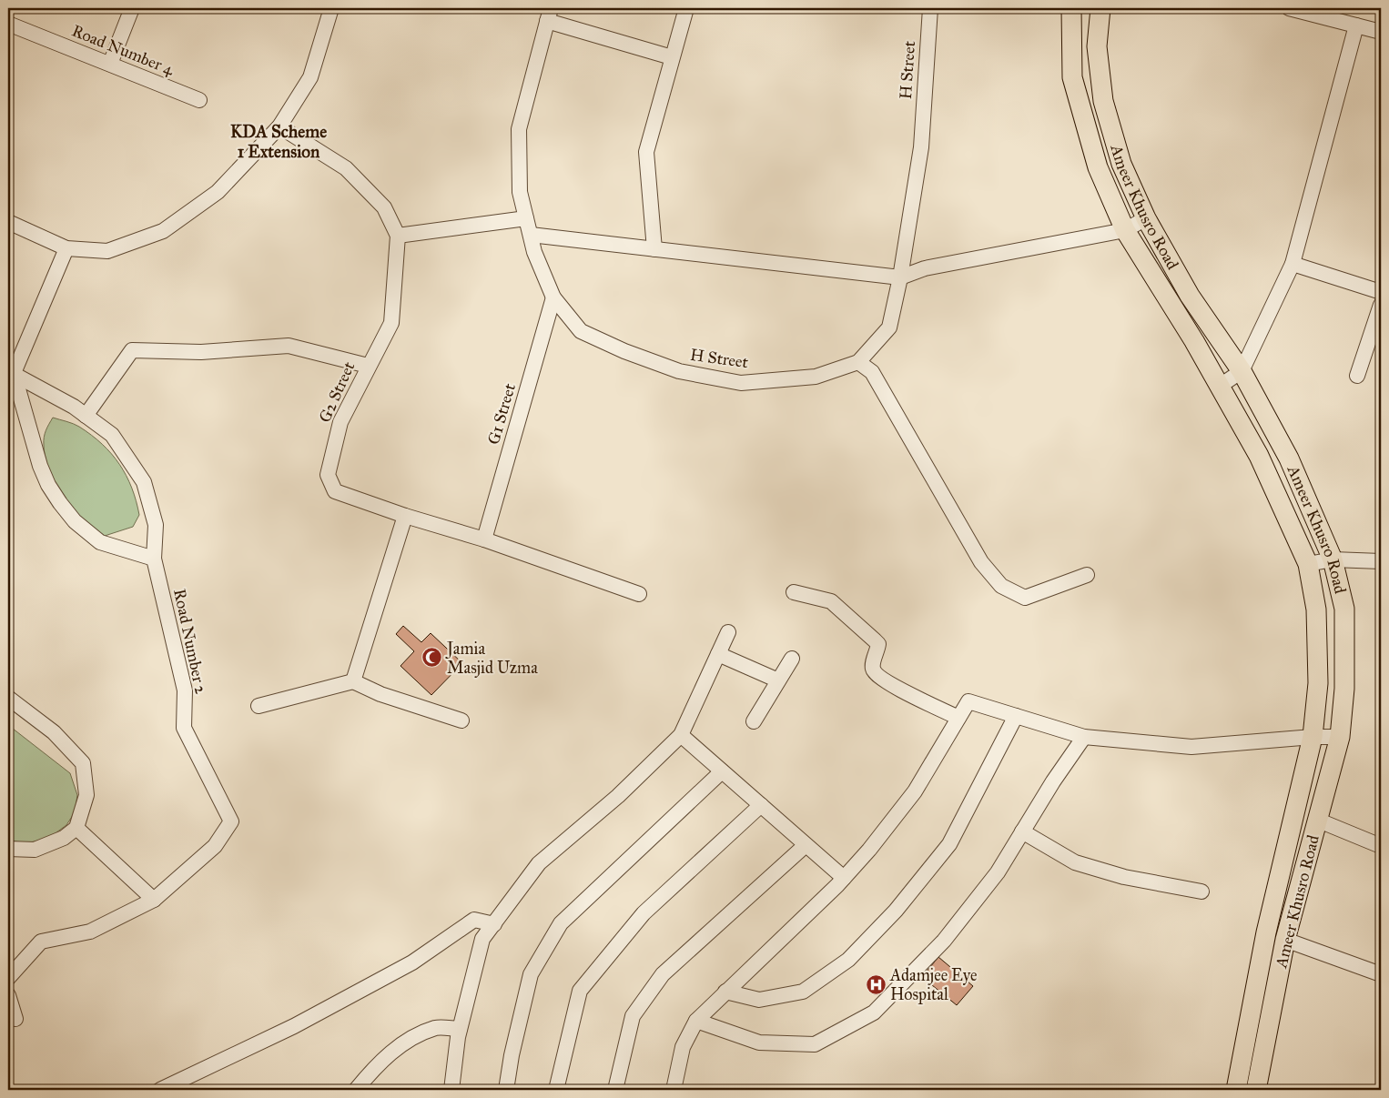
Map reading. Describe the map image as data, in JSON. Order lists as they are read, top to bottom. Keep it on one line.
{"streets":{"main road":["Ameer Khusro Road"],"street":["Road Number 4","H Street","G2 Street","G1 Street","Road Number 2"]},"crossings":[["H Street","G1 Street"],["G2 Street","G1 Street"]],"districts":["KDA Scheme 1 Extension"],"places":{"mosque":["Jamia Masjid Uzma"],"hospital":["Adamjee Eye Hospital"]}}
